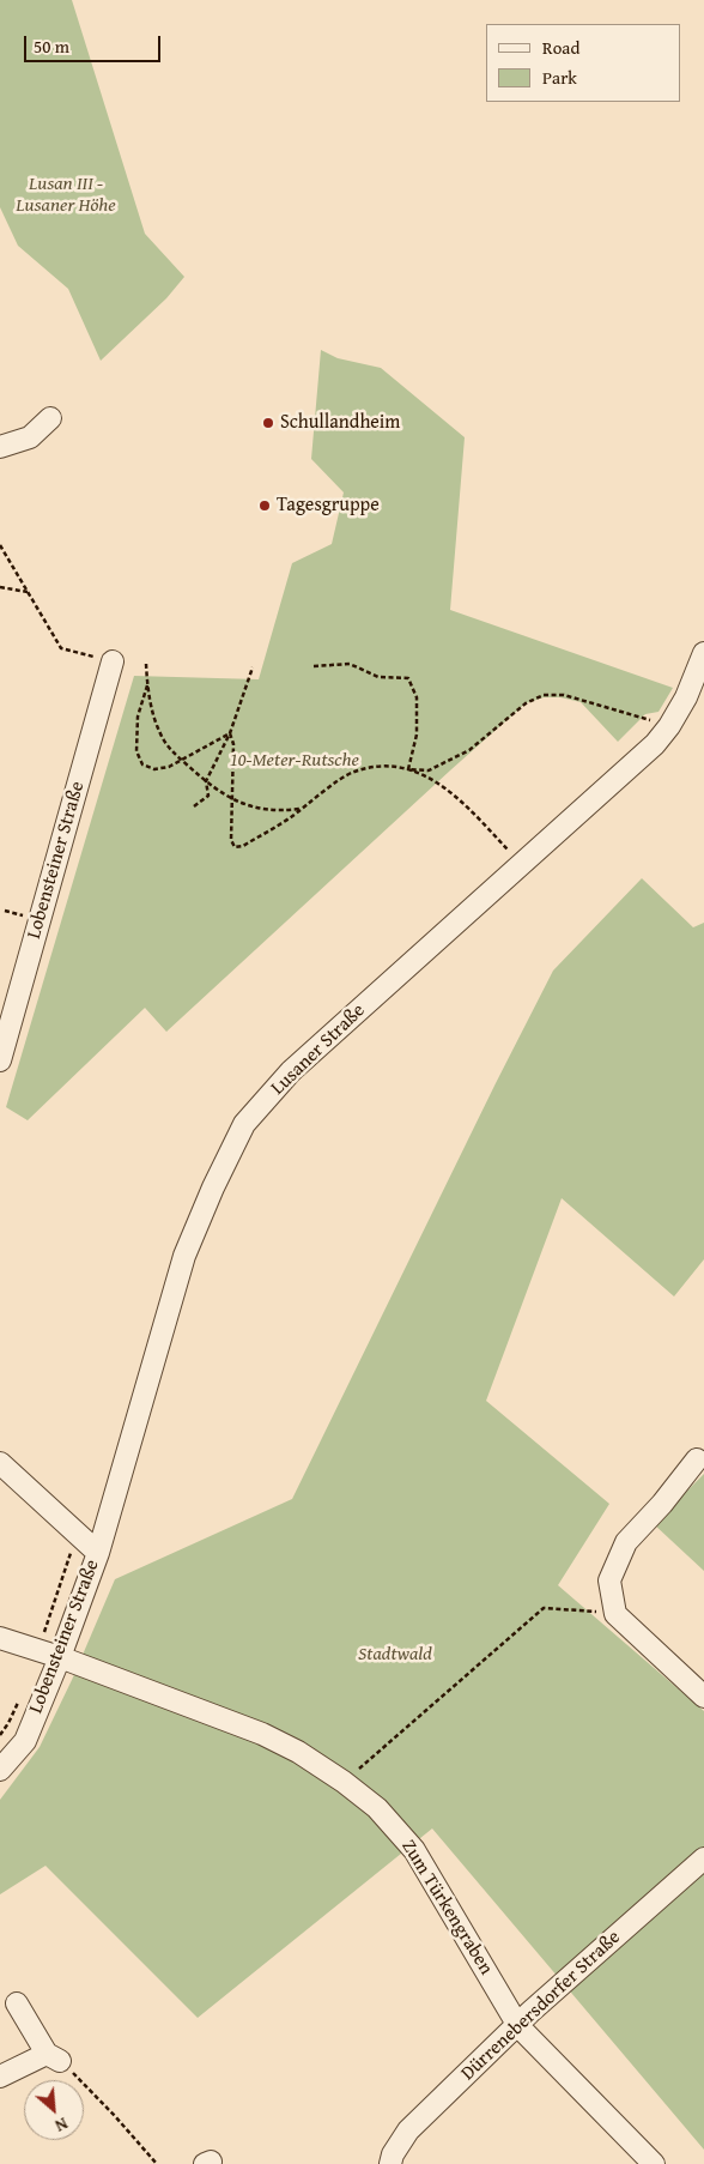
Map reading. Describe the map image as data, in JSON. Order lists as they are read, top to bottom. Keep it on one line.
{"streets":{"street":["Lobensteiner Straße","Lusaner Straße","Zum Türkengraben","Dürrenebersdorfer Straße"]},"crossings":[["Lobensteiner Straße","Lusaner Straße"],["Lobensteiner Straße","Zum Türkengraben"],["Zum Türkengraben","Dürrenebersdorfer Straße"]],"parks":["Lusan III - Lusaner Höhe","10-Meter-Rutsche","Stadtwald"],"places":["Schullandheim","Tagesgruppe"],"legend":["Road","Park"],"scale_bar":"50 m","north":"bottom right"}
